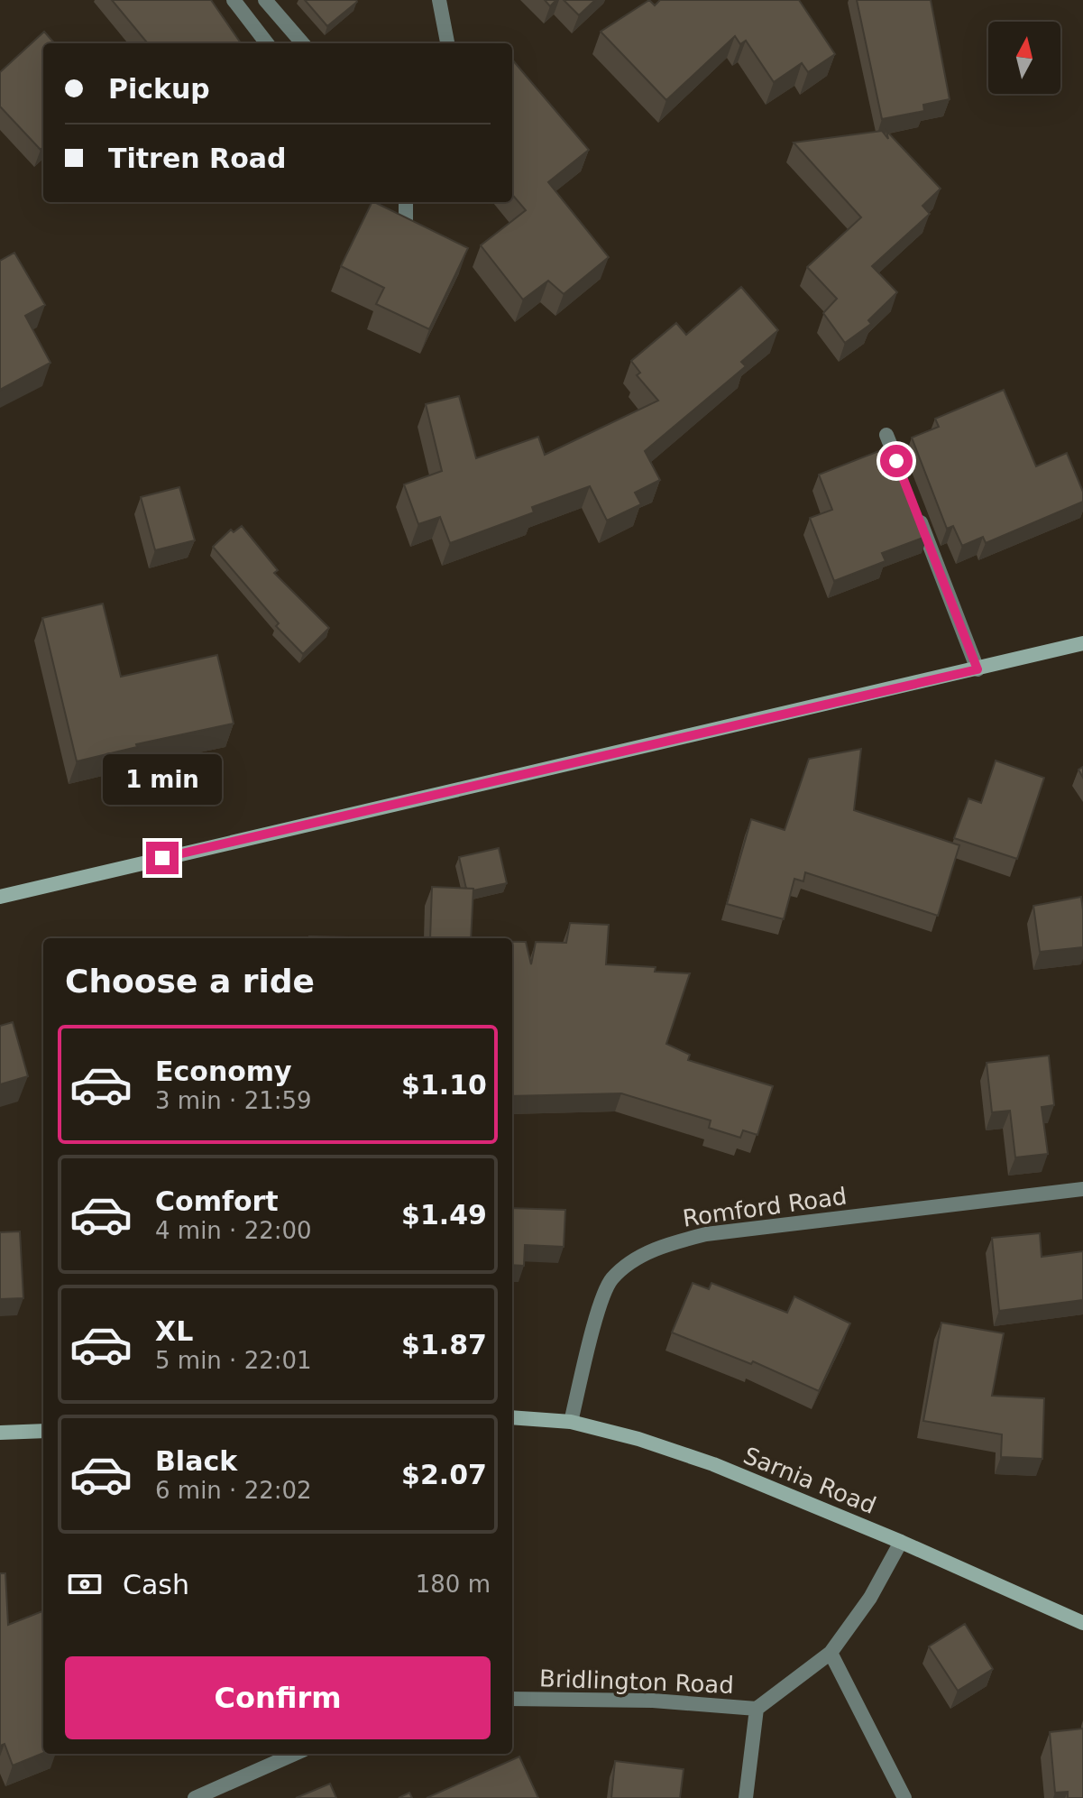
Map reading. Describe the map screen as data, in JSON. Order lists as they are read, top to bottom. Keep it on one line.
{"streets":{"street":["Romford Road","Sarnia Road","Bridlington Road"]},"crossings":[["Romford Road","Sarnia Road"],["Sarnia Road","Bridlington Road"]],"north":"top","page":{"banner":["Pickup","Titren Road"],"bubble":"1 min","heading":"Choose a ride","list":[{"name":"Economy","note":"3 min · 21:59","value":"$1.10"},{"name":"Comfort","note":"4 min · 22:00","value":"$1.49"},{"name":"XL","note":"5 min · 22:01","value":"$1.87"},{"name":"Black","note":"6 min · 22:02","value":"$2.07"}],"pay":["Cash","180 m"],"buttons":"Confirm"}}
